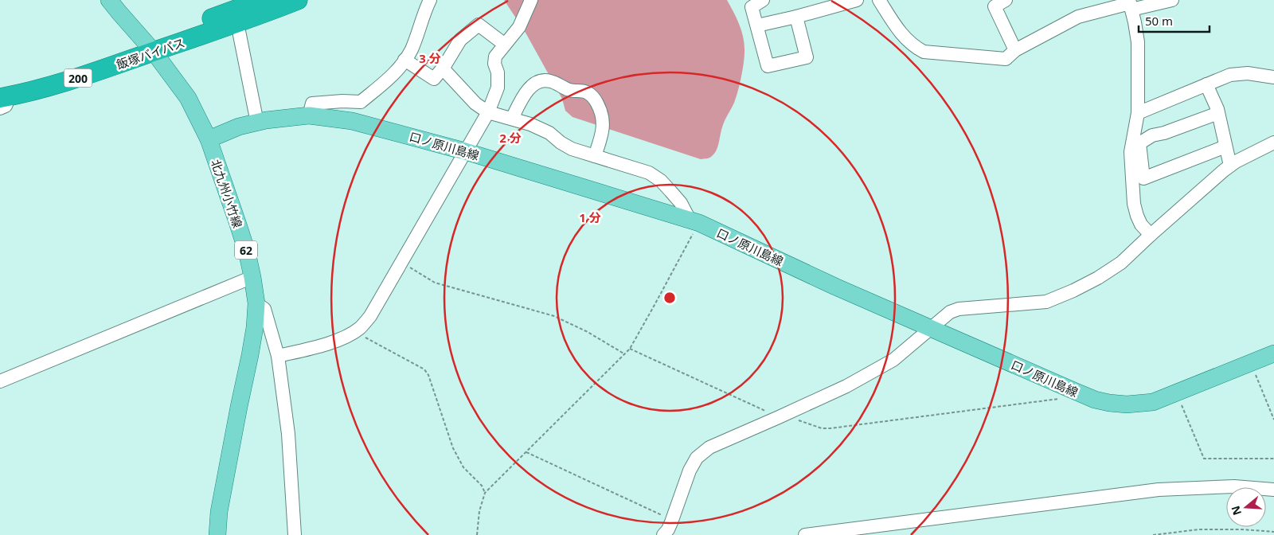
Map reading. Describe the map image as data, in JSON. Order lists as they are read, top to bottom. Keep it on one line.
{"streets":{"highway":["飯塚バイパス","200"],"main road":["口ノ原川島線","北九州小竹線","62"]},"crossings":[["飯塚バイパス","200"],["飯塚バイパス","北九州小竹線"],["200","北九州小竹線"],["口ノ原川島線","北九州小竹線"]],"scale_bar":"50 m","north":"left","rings":["3 分","2 分","1 分"]}
